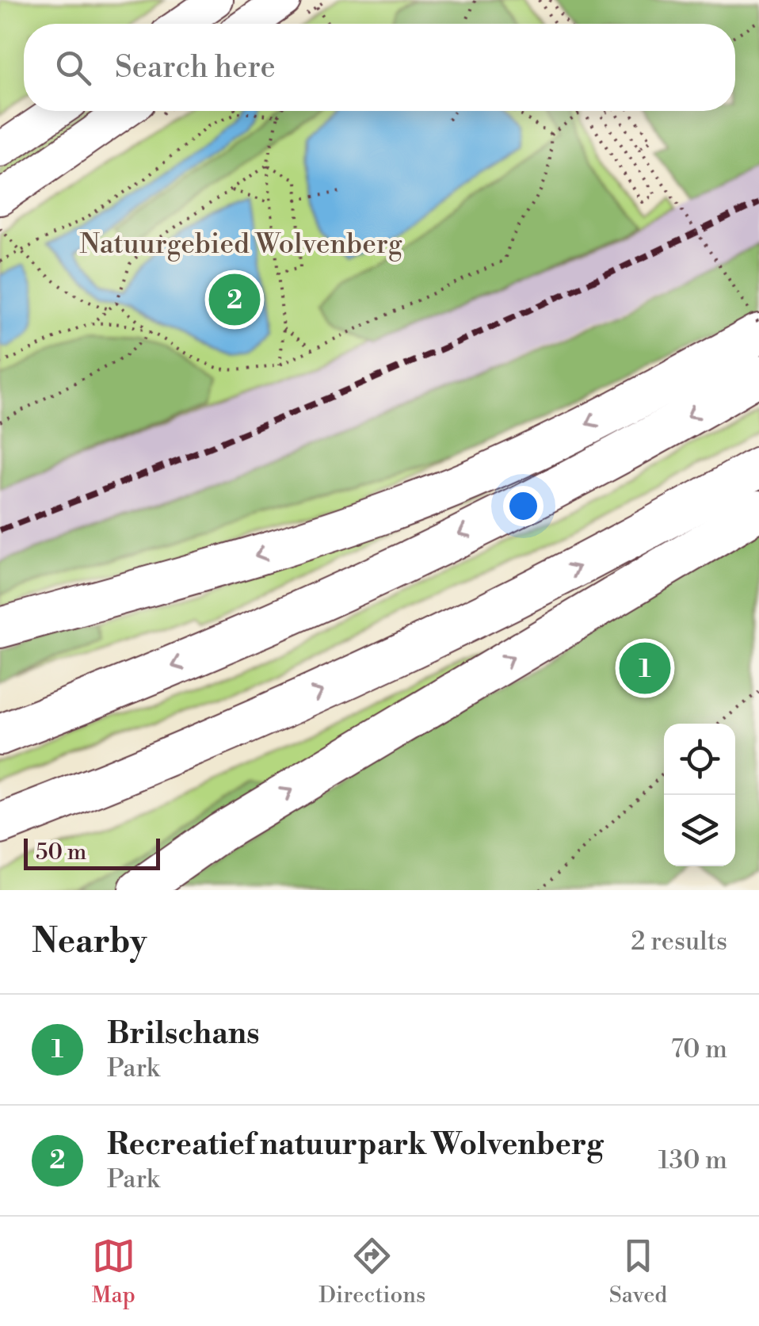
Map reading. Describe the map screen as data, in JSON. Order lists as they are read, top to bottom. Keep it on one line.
{"parks":["Natuurgebied Wolvenberg"],"scale_bar":"50 m","page":{"search":"Search here","pins":["2","1"],"scale":"50 m","heading":["Nearby","2 results"],"list":[{"mark":"1","name":"Brilschans","note":"Park","value":"70 m"},{"mark":"2","name":"Recreatief natuurpark Wolvenberg","note":"Park","value":"130 m"}],"nav":["Map","Directions","Saved"]}}
